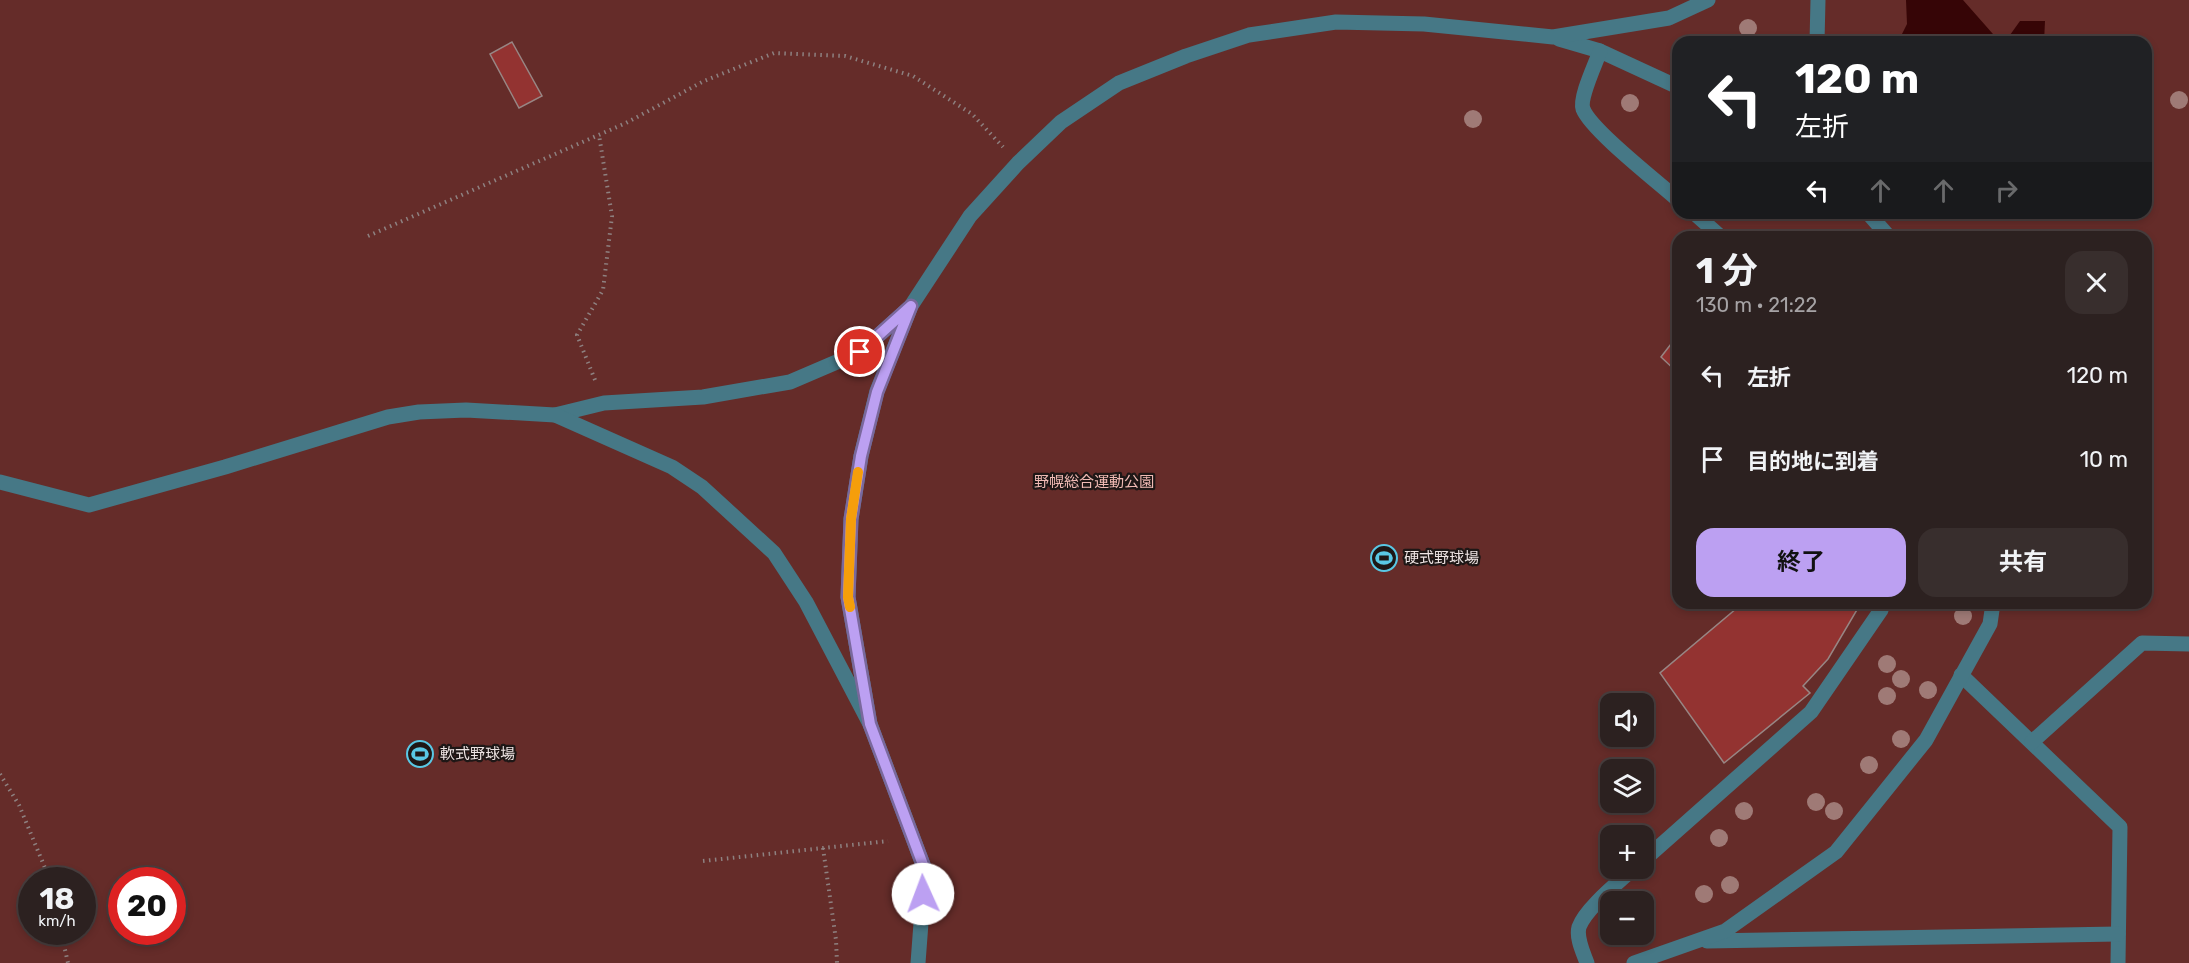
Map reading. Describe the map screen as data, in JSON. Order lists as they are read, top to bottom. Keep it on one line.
{"parks":["野幌総合運動公園"],"places":{"sports":["硬式野球場","軟式野球場"]},"page":{"turn":["120 m","左折"],"heading":["1 分","130 m · 21:22"],"list":[{"name":"左折","value":"120 m"},{"name":"目的地に到着","value":"10 m"}],"buttons":["終了","共有"],"map_buttons":["+","−"],"speed":"18 km/h","limit":"20"}}
